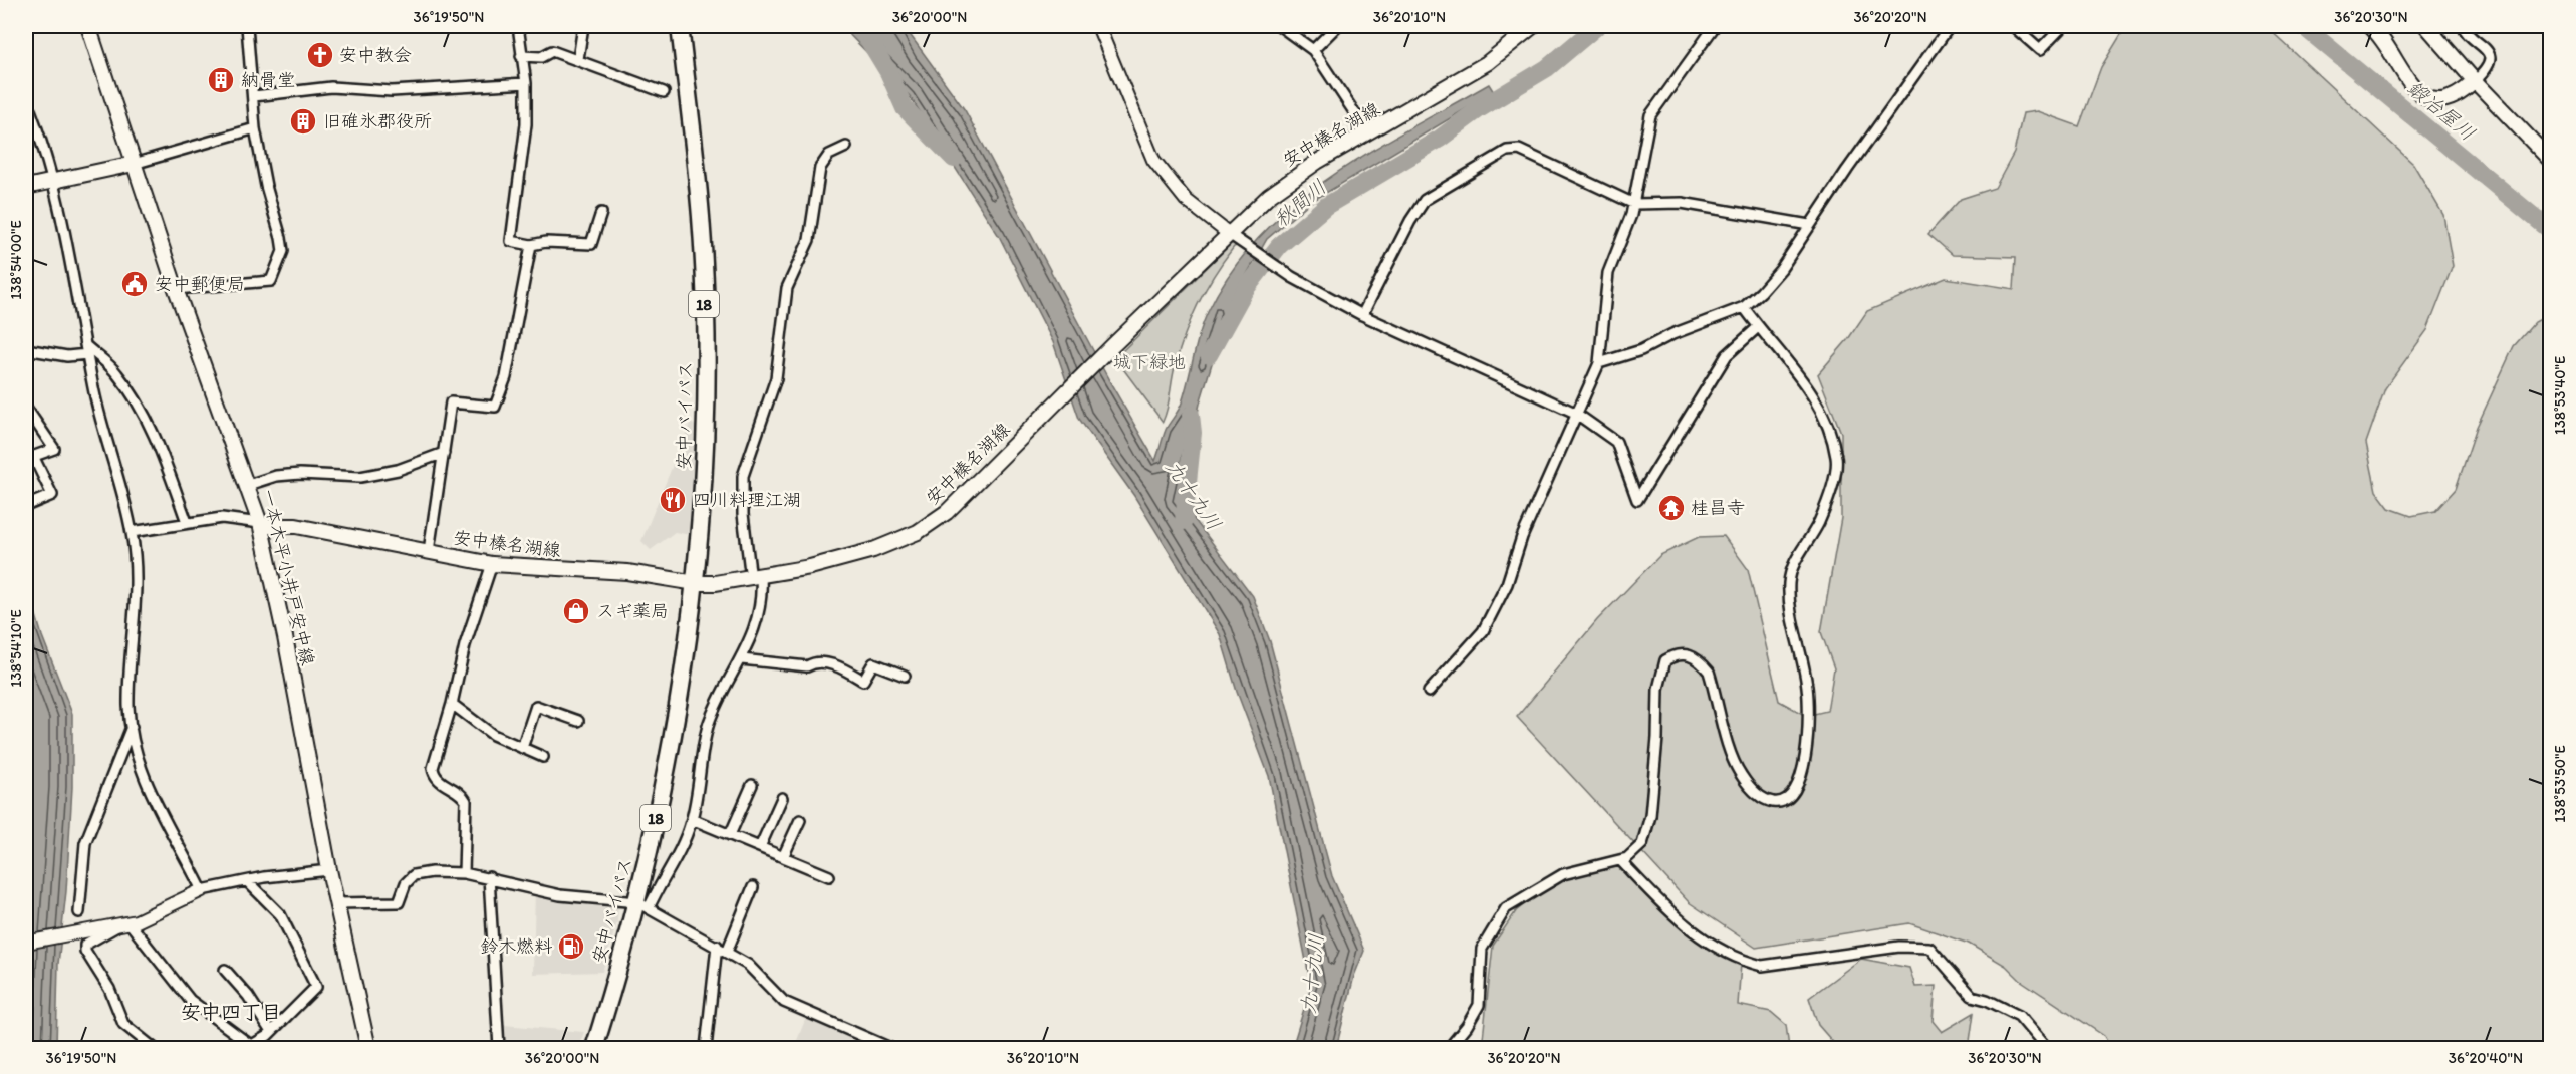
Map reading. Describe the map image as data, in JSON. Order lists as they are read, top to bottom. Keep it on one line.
{"streets":{"highway":["18","安中バイパス"],"main road":["安中榛名湖線","一本木平小井戸安中線"]},"crossings":[["安中榛名湖線","安中バイパス"],["安中榛名湖線","一本木平小井戸安中線"]],"districts":["安中四丁目"],"water":["鍛冶屋川","秋間川","九十九川"],"parks":["城下緑地"],"places":{"church":["安中教会"],"building":["納骨堂","旧碓氷郡役所"],"public building":["安中郵便局"],"restaurant":["四川料理江湖"],"temple":["桂昌寺"],"shop":["スギ薬局"],"fuel station":["鈴木燃料"]},"coordinates":["36°19'50\"N","36°20'00\"N","36°20'10\"N","36°20'20\"N","36°20'30\"N","138°54'00\"E","138°53'40\"E","138°54'10\"E","138°53'50\"E","36°20'40\"N"]}
